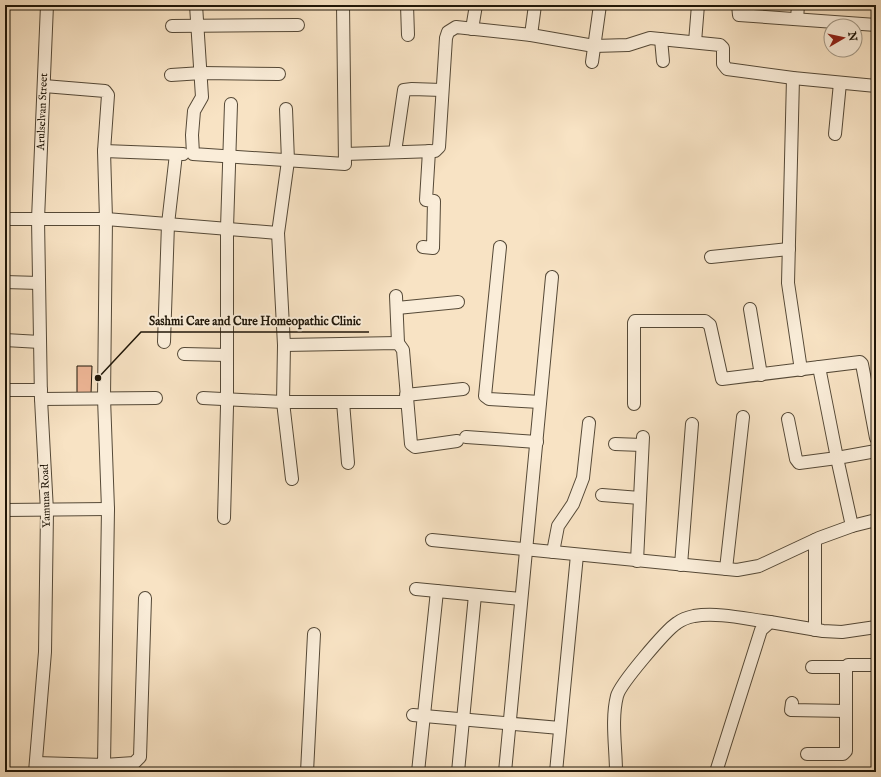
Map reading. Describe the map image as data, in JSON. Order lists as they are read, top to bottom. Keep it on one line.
{"streets":{"street":["Arulselvan Street","Yamuna Road"]},"crossings":[["Arulselvan Street","Yamuna Road"]],"places":["Sashmi Care and Cure Homeopathic Clinic"],"north":"right"}
